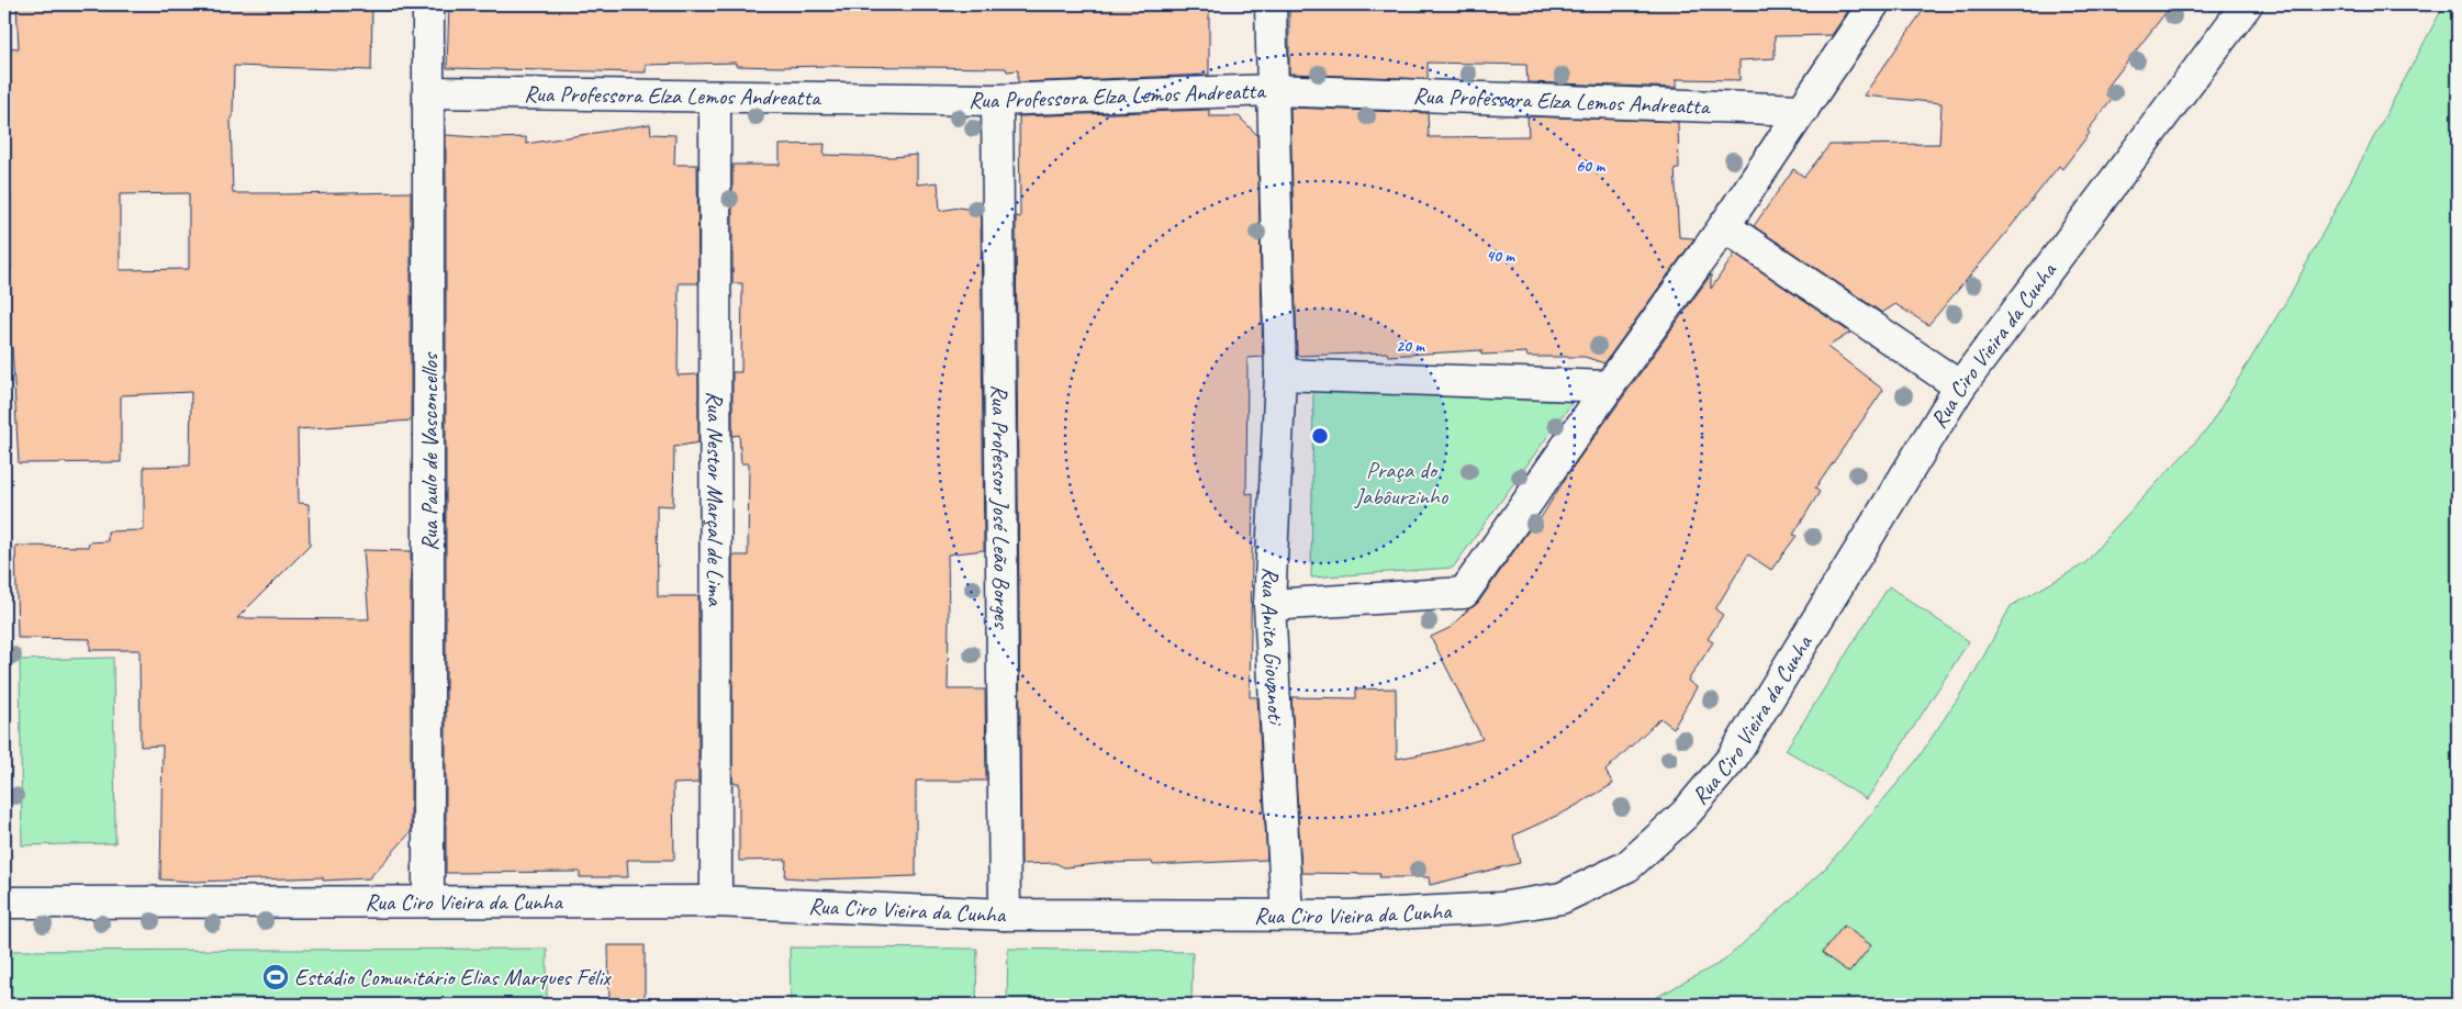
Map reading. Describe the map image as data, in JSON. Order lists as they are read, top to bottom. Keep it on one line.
{"streets":{"street":["Rua Professora Elza Lemos Andreatta","Rua Ciro Vieira da Cunha","Rua Paulo de Vasconcellos","Rua Nestor Marçal de Lima","Rua Professor José Leão Borges","Rua Anita Giovanoti"]},"crossings":[["Rua Professora Elza Lemos Andreatta","Rua Paulo de Vasconcellos"],["Rua Professora Elza Lemos Andreatta","Rua Nestor Marçal de Lima"],["Rua Professora Elza Lemos Andreatta","Rua Professor José Leão Borges"],["Rua Professora Elza Lemos Andreatta","Rua Anita Giovanoti"],["Rua Ciro Vieira da Cunha","Rua Paulo de Vasconcellos"],["Rua Ciro Vieira da Cunha","Rua Nestor Marçal de Lima"],["Rua Ciro Vieira da Cunha","Rua Professor José Leão Borges"],["Rua Ciro Vieira da Cunha","Rua Anita Giovanoti"]],"parks":["Praça do Jabôurzinho"],"places":{"sports":["Estádio Comunitário Elias Marques Félix"]},"rings":["60 m","40 m","20 m"]}
